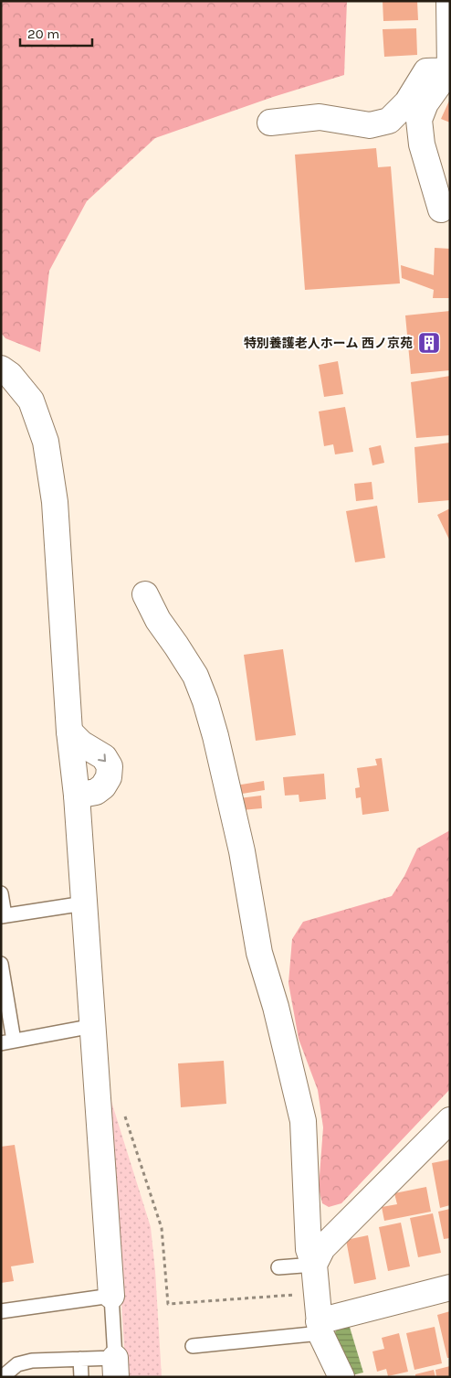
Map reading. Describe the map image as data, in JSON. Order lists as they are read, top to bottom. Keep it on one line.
{"places":{"building":["特別養護老人ホーム 西ノ京苑"]},"scale_bar":"20 m"}
